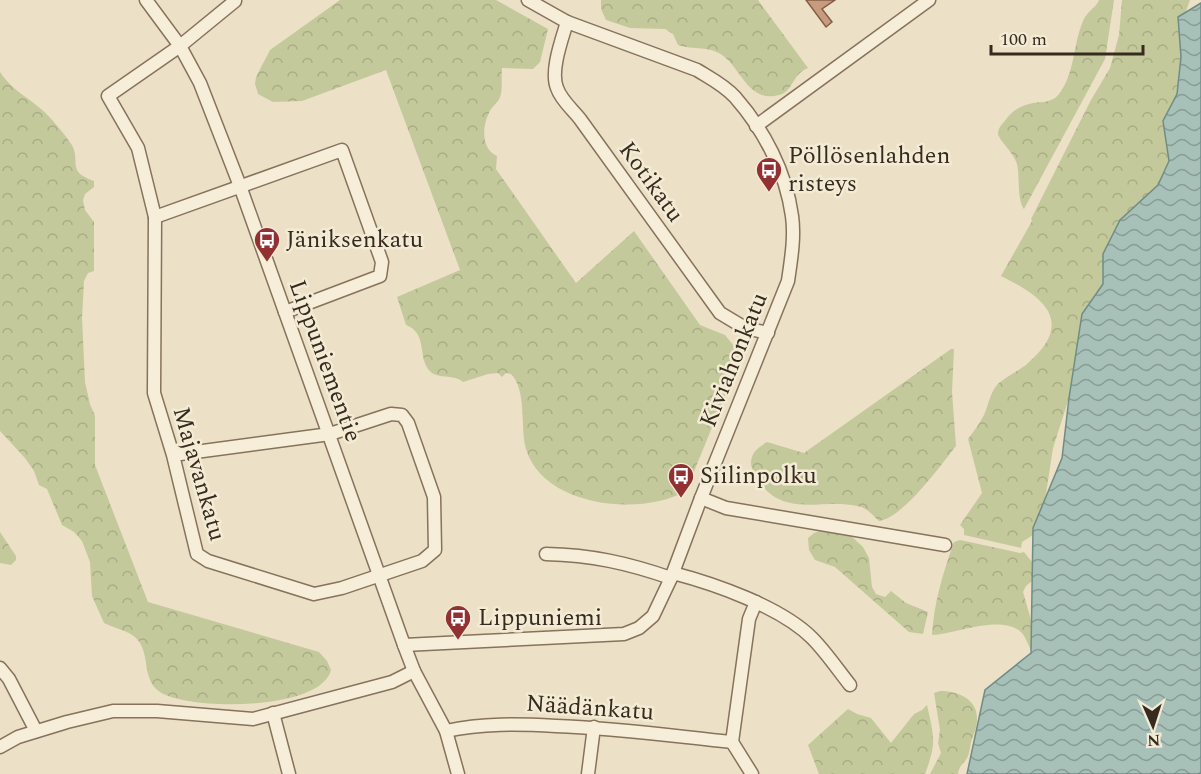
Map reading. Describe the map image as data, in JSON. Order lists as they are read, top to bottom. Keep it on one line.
{"streets":{"street":["Kotikatu","Kiviahonkatu","Lippuniementie","Majavankatu","Näädänkatu"]},"crossings":[["Kotikatu","Kiviahonkatu"],["Kiviahonkatu","Lippuniementie"],["Lippuniementie","Majavankatu"],["Lippuniementie","Näädänkatu"]],"places":{"bus stop":["Pöllösenlahden risteys","Jäniksenkatu","Siilinpolku","Lippuniemi"]},"scale_bar":"100 m","north":"bottom"}
